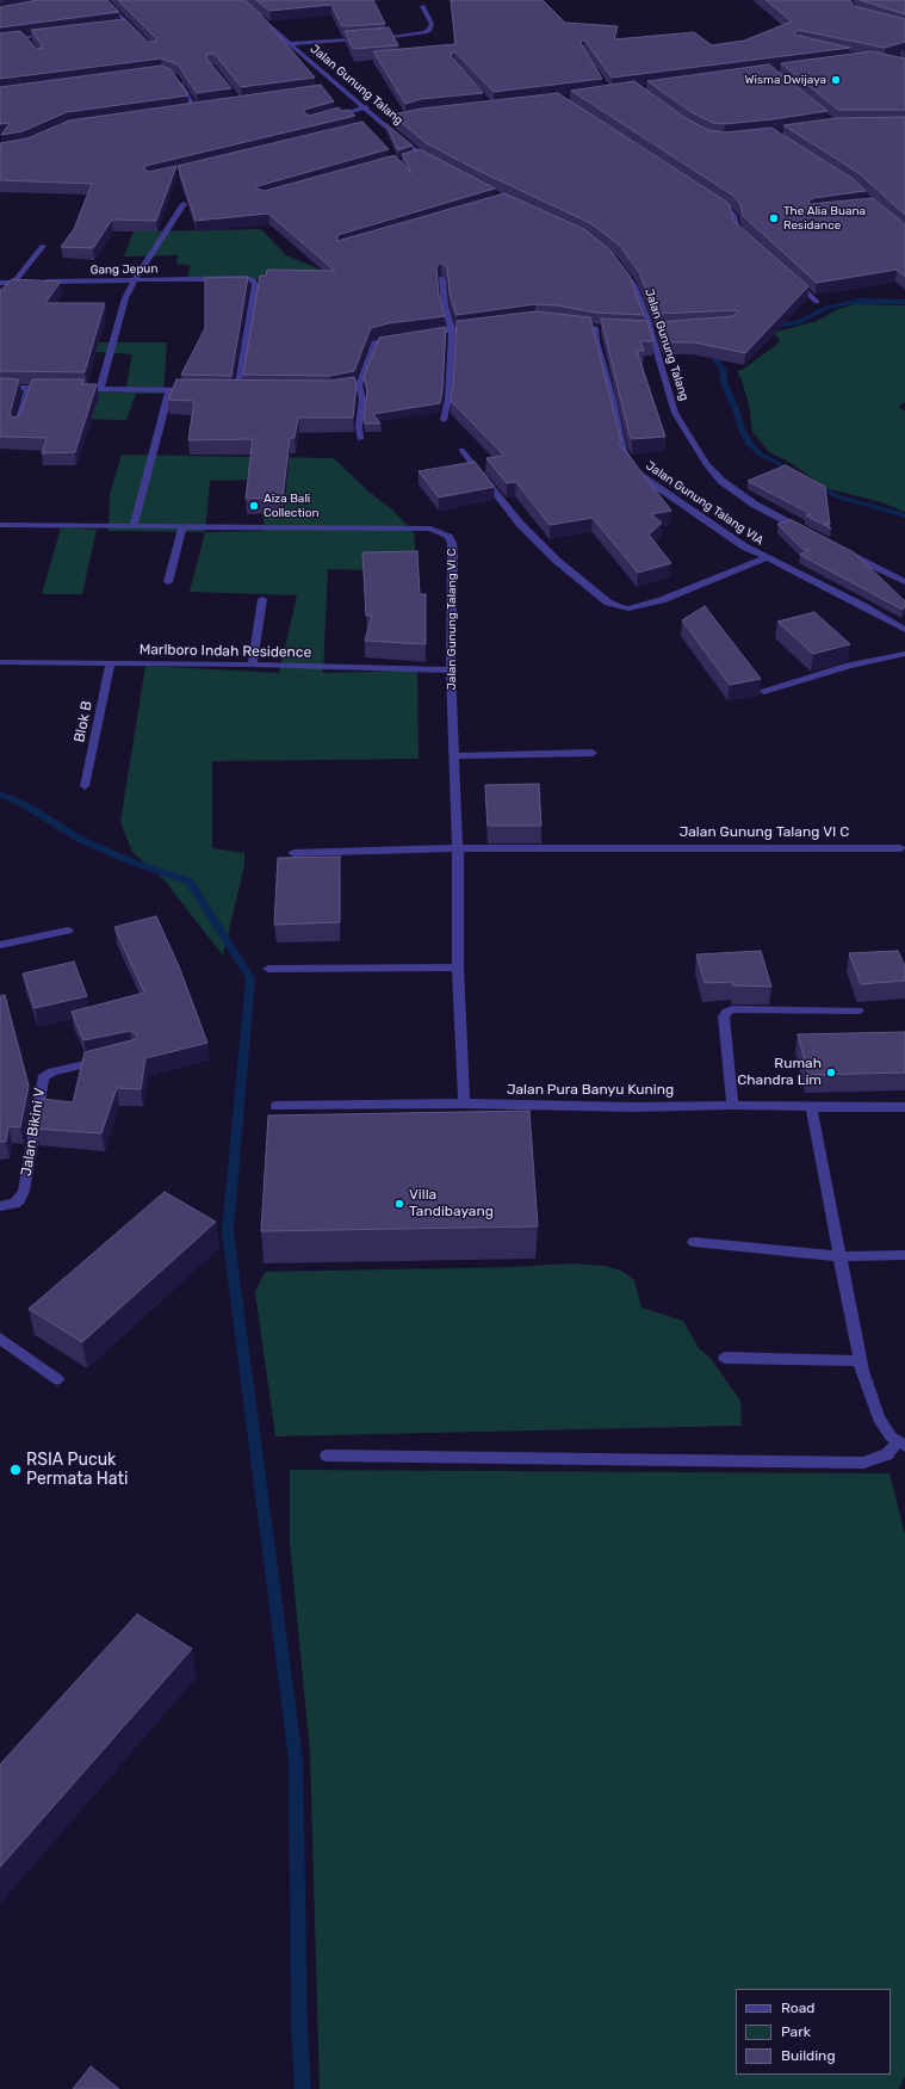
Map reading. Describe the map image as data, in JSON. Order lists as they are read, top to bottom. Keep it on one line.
{"streets":{"street":["Jalan Gunung Talang","Gang Jepun","Jalan Gunung Talang VIA","Jalan Gunung Talang VI C","Marlboro Indah Residence","Blok B","Jalan Pura Banyu Kuning","Jalan Bikini V"]},"crossings":[["Jalan Gunung Talang VI C","Marlboro Indah Residence"],["Jalan Gunung Talang VI C","Jalan Pura Banyu Kuning"],["Marlboro Indah Residence","Blok B"]],"places":["Wisma Dwijaya","The Alia Buana Residance","Aiza Bali Collection","Rumah Chandra Lim","Villa Tandibayang","RSIA Pucuk Permata Hati"],"legend":["Road","Park","Building"]}
